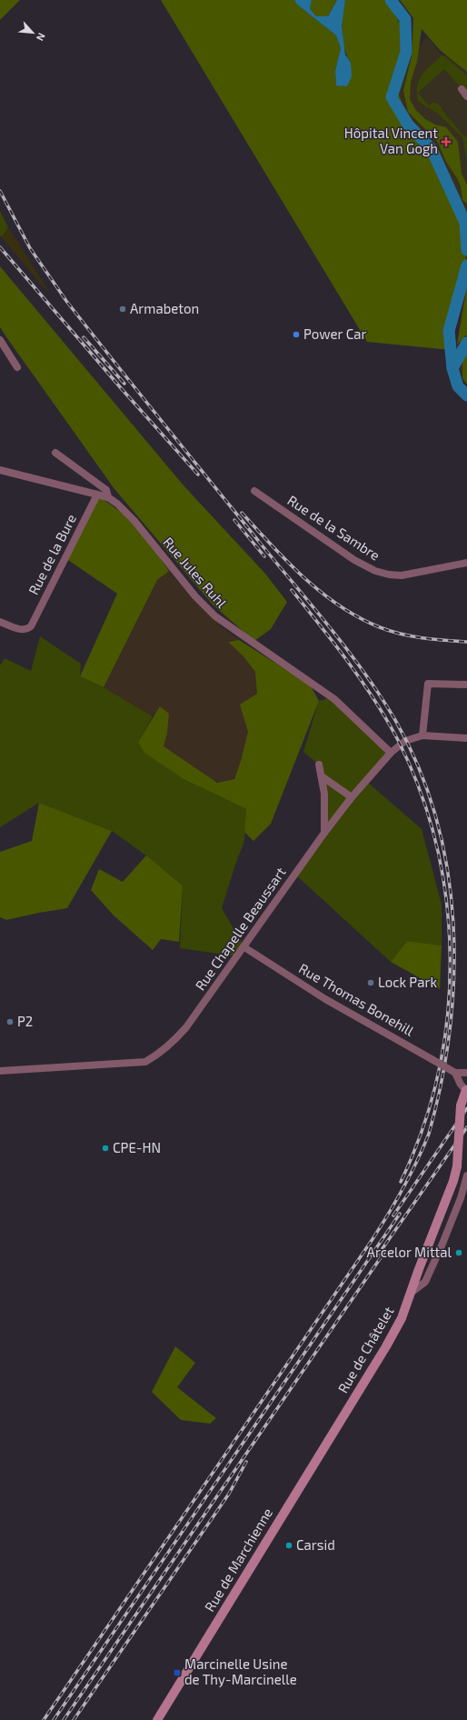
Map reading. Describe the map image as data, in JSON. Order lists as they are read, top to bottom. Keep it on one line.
{"streets":{"main road":["Rue de Châtelet","Rue de Marchienne"],"street":["Rue de la Sambre","Rue de la Bure","Rue Jules Ruhl","Rue Chapelle Beaussart","Rue Thomas Bonehill"]},"crossings":[["Rue de la Bure","Rue Jules Ruhl"],["Rue Jules Ruhl","Rue Chapelle Beaussart"],["Rue Chapelle Beaussart","Rue Thomas Bonehill"],["Rue Thomas Bonehill","Rue de Châtelet"],["Rue de Châtelet","Rue de Marchienne"]],"places":{"health":["Hôpital Vincent Van Gogh"],"other":["Armabeton","Power Car","Lock Park","P2","CPE-HN","Arcelor Mittal","Carsid"],"transit":["Marcinelle Usine de Thy-Marcinelle"]},"north":"bottom right"}
